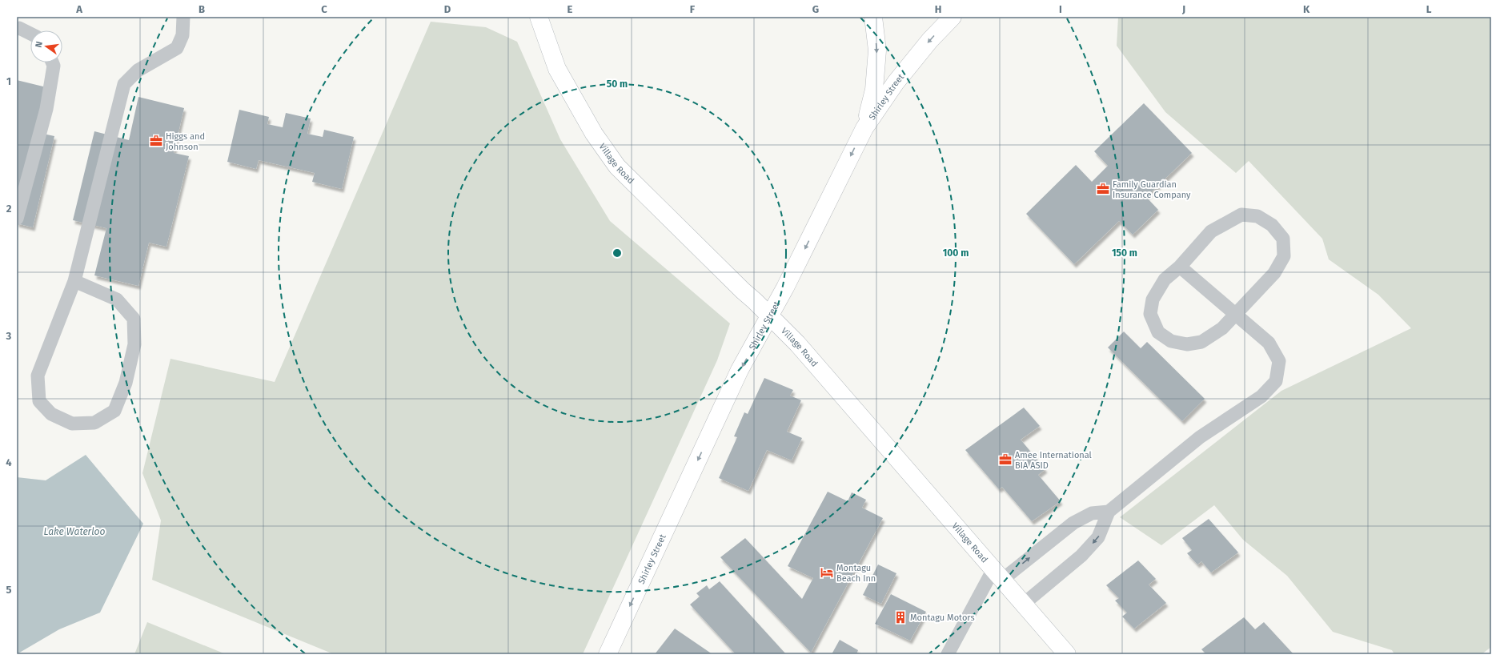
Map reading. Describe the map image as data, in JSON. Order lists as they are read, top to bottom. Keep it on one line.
{"streets":{"main road":["Shirley Street","Village Road"]},"crossings":[["Shirley Street","Village Road"]],"one_way":["Shirley Street"],"water":["Lake Waterloo"],"places":{"office":["Higgs and Johnson","Family Guardian Insurance Company","Amee International BIA ASID"],"hotel":["Montagu Beach Inn"],"building":["Montagu Motors"]},"north":"left","grid":{"columns":["A","B","C","D","E","F","G","H","I","J","K","L"],"rows":["1","2","3","4","5"]},"rings":["50 m","100 m","150 m"]}
